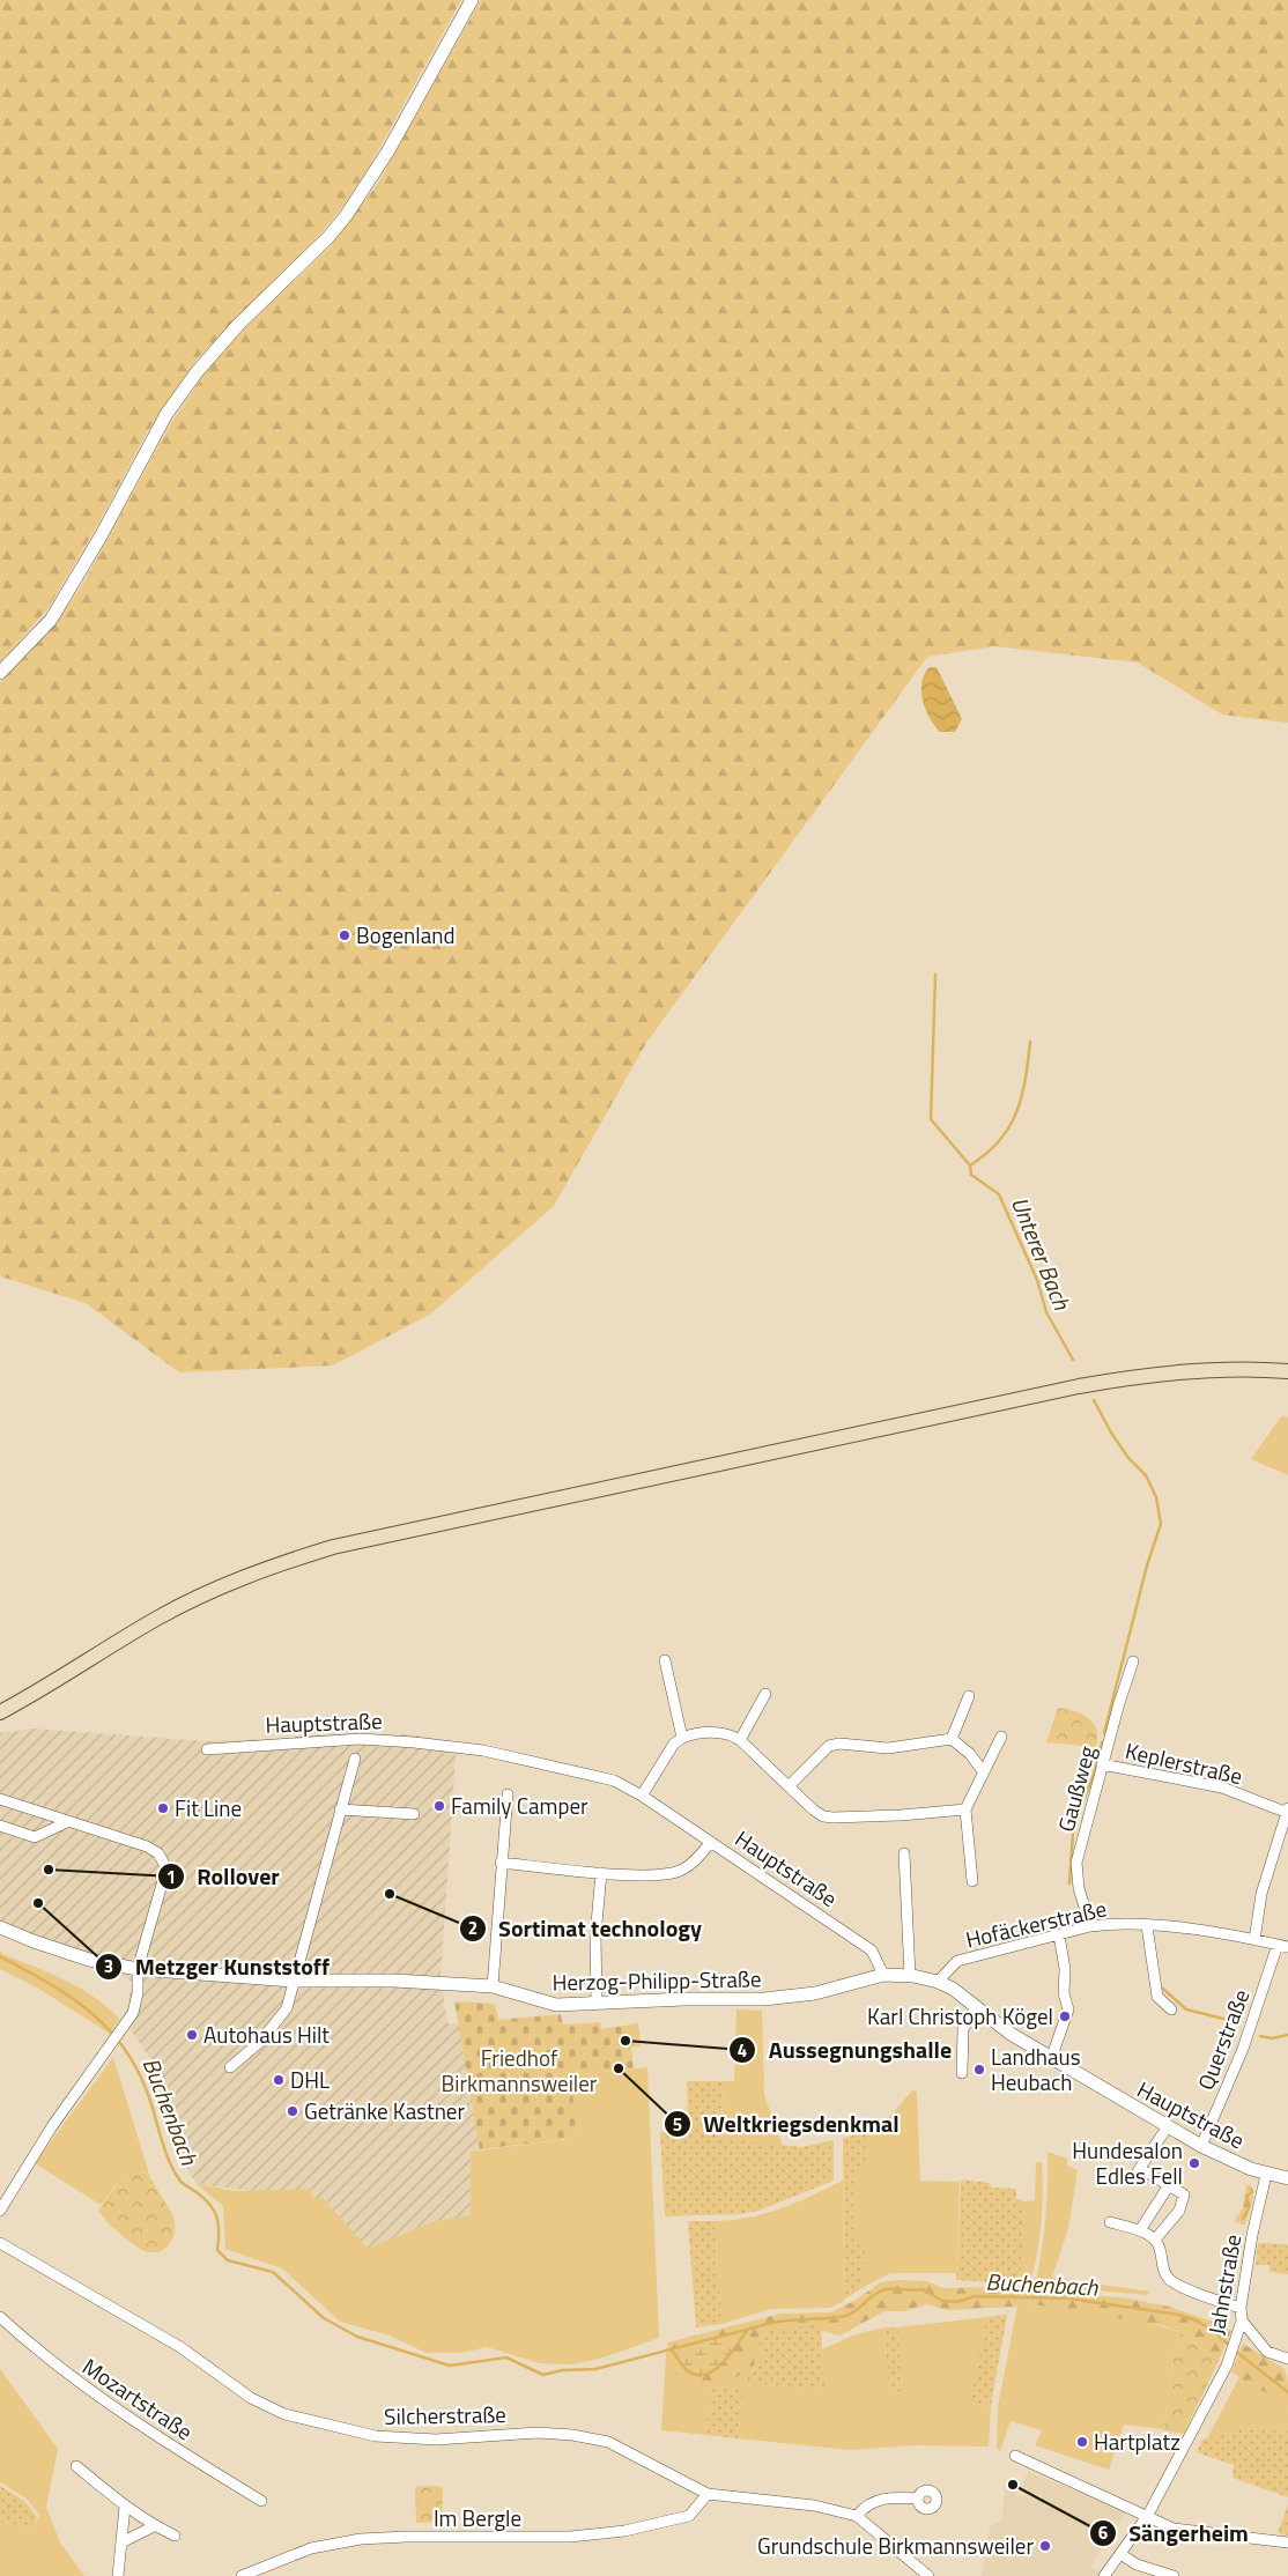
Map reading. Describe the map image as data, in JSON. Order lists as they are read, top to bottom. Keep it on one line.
{"streets":{"street":["Hauptstraße","Keplerstraße","Gaußweg","Hofäckerstraße","Herzog-Philipp-Straße","Querstraße","Jahnstraße","Mozartstraße","Silcherstraße","Im Bergle"]},"crossings":[["Hauptstraße","Hofäckerstraße"],["Hauptstraße","Herzog-Philipp-Straße"],["Hauptstraße","Querstraße"],["Hauptstraße","Jahnstraße"],["Keplerstraße","Gaußweg"],["Gaußweg","Hofäckerstraße"],["Hofäckerstraße","Querstraße"],["Silcherstraße","Im Bergle"]],"water":["Unterer Bach","Buchenbach"],"parks":["Friedhof Birkmannsweiler"],"places":["Bogenland","Family Camper","Fit Line","Rollover","Sortimat technology","Metzger Kunststoff","Karl Christoph Kögel","Autohaus Hilt","Aussegnungshalle","Weltkriegsdenkmal","Landhaus Heubach","DHL","Getränke Kastner","Hundesalon Edles Fell","Hartplatz","Sängerheim","Grundschule Birkmannsweiler"]}
